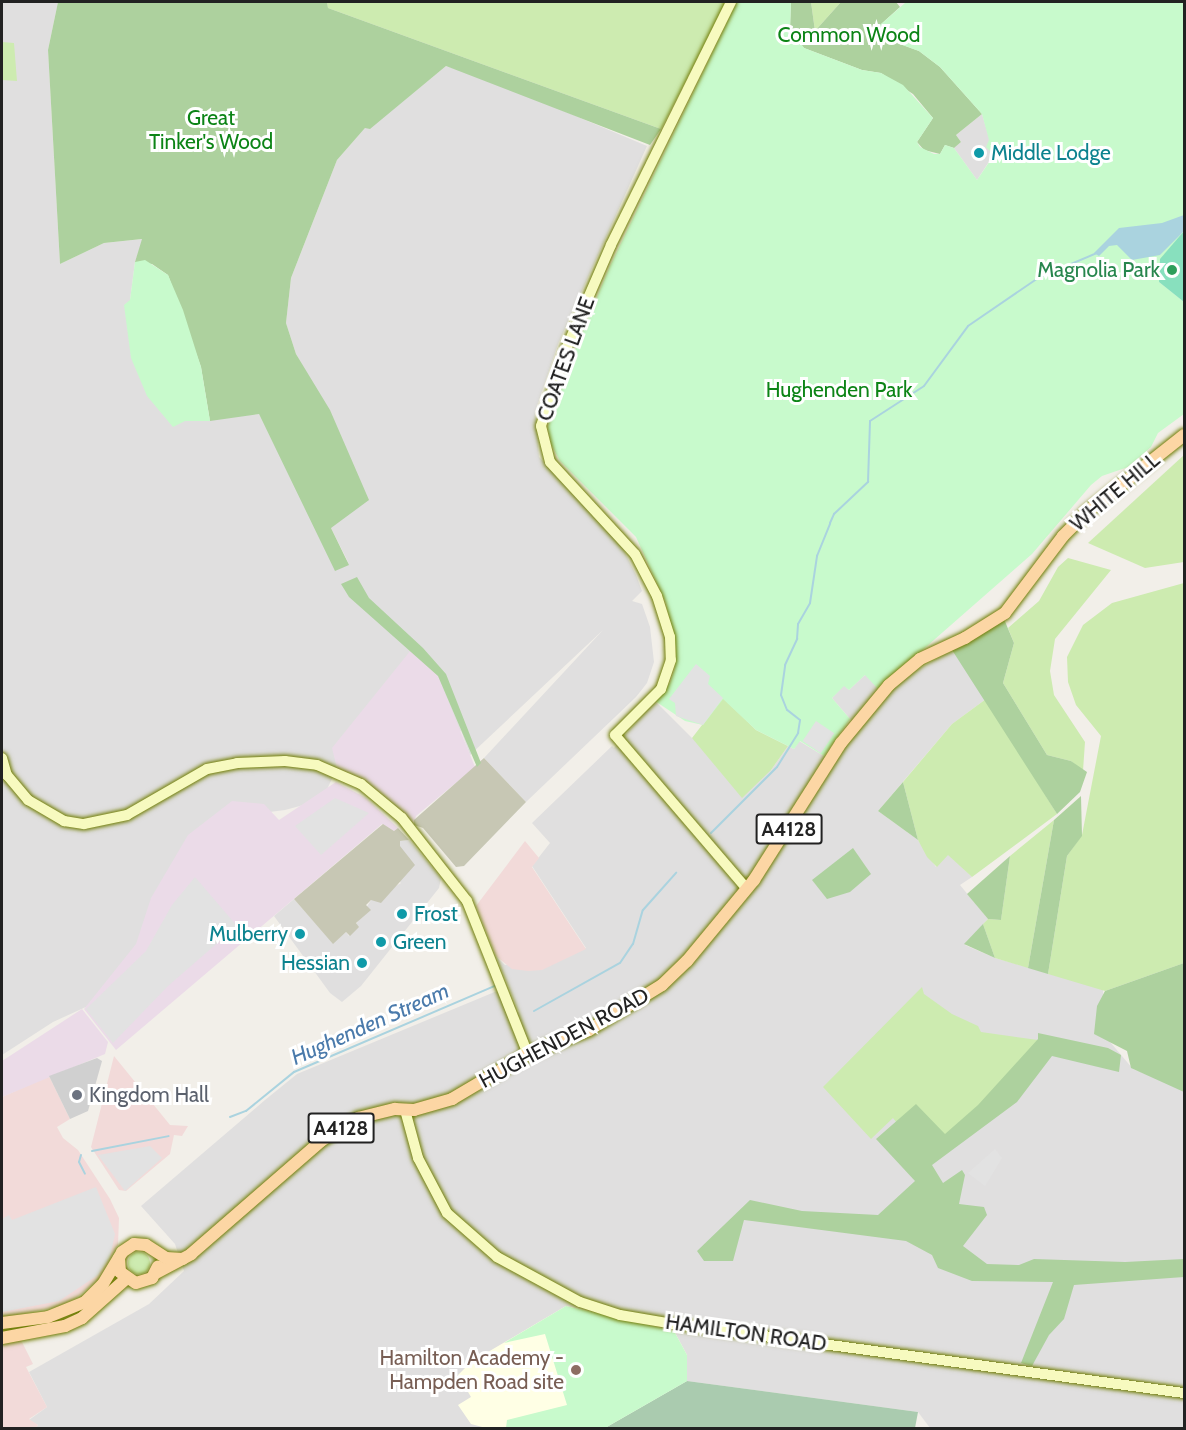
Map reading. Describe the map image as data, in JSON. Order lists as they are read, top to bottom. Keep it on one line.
{"streets":{"main road":["WHITE HILL","A4128","HUGHENDEN ROAD"],"street":["COATES LANE","HAMILTON ROAD"]},"crossings":[["COATES LANE","HUGHENDEN ROAD"],["WHITE HILL","HUGHENDEN ROAD"],["HUGHENDEN ROAD","HAMILTON ROAD"]],"water":["Hughenden Stream"],"parks":["Common Wood","Great Tinker's Wood","Hughenden Park"],"places":["Middle Lodge","Magnolia Park","Frost","Mulberry","Green","Hessian","Kingdom Hall","Hamilton Academy - Hampden Road site"]}
